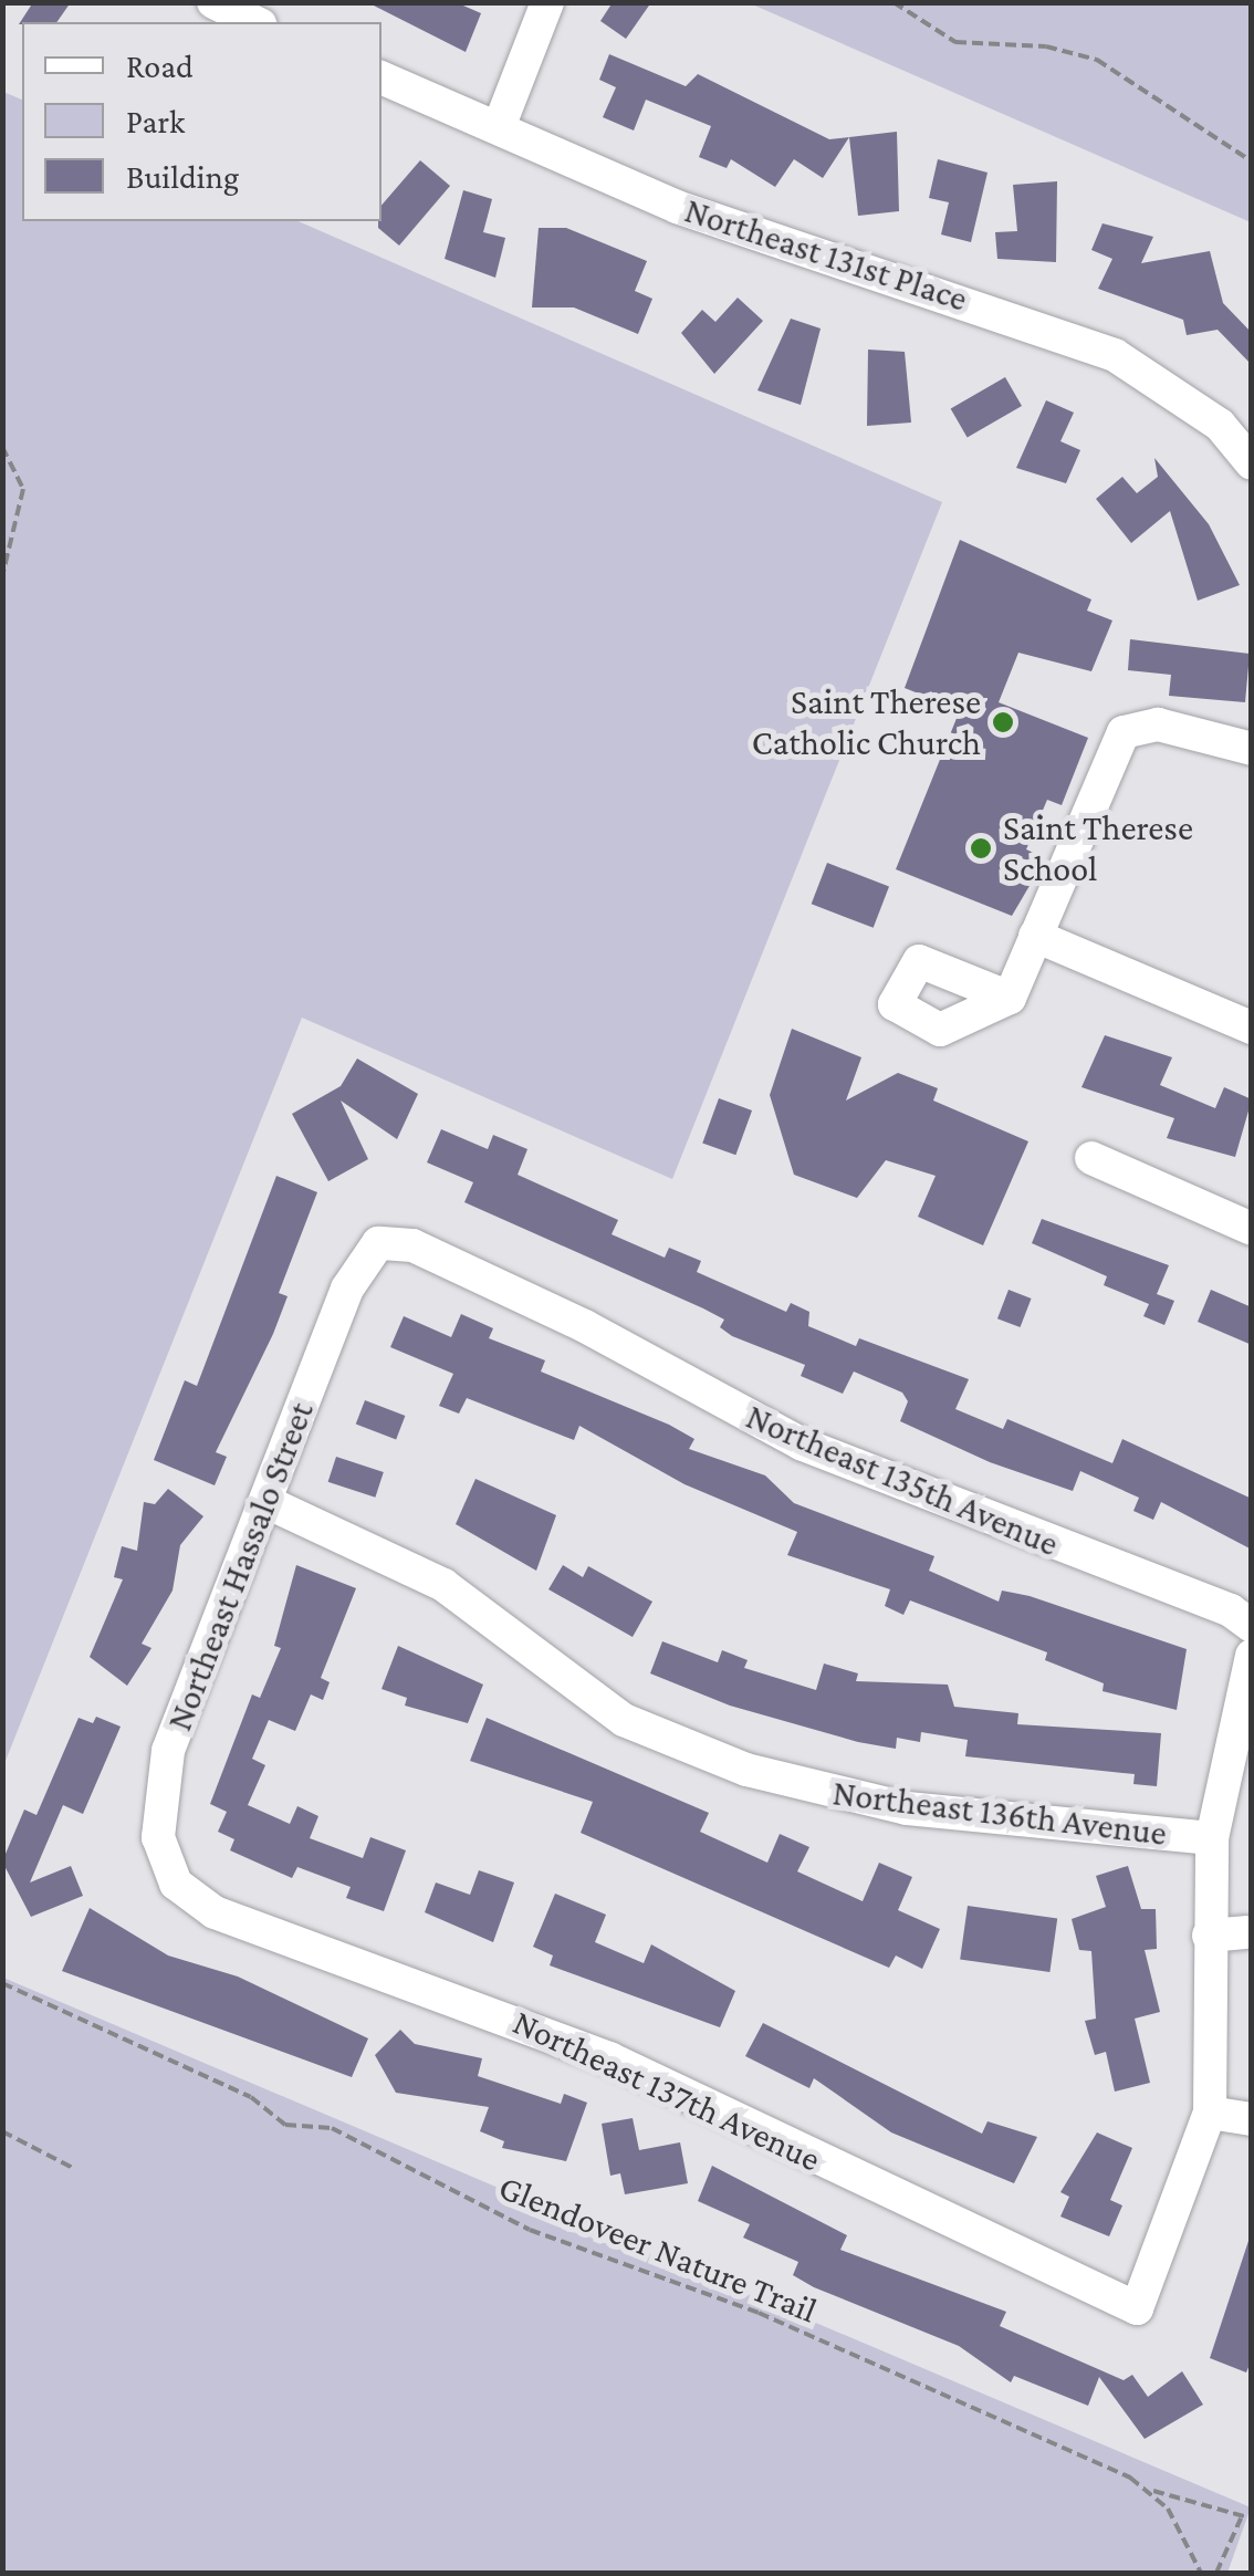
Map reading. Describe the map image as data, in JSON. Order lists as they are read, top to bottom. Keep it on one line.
{"streets":{"street":["Northeast 131st Place","Northeast 135th Avenue","Northeast Hassalo Street","Northeast 136th Avenue","Northeast 137th Avenue"],"path":["Glendoveer Nature Trail"]},"crossings":[["Northeast 135th Avenue","Northeast Hassalo Street"],["Northeast Hassalo Street","Northeast 136th Avenue"],["Northeast Hassalo Street","Northeast 137th Avenue"]],"places":["Saint Therese Catholic Church","Saint Therese School"],"legend":["Road","Park","Building"]}
